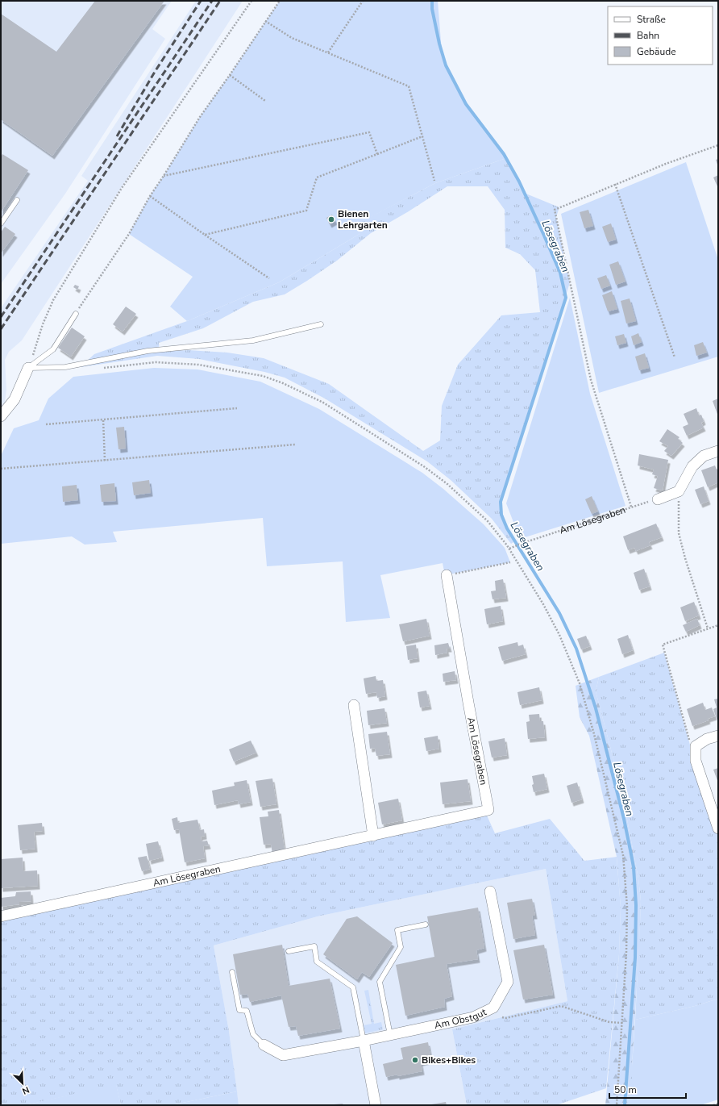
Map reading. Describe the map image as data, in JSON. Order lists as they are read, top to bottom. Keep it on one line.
{"streets":{"street":["Am Lösegraben","Am Obstgut"]},"water":["Lösegraben"],"places":["Bienen Lehrgarten","Bikes+Bikes"],"legend":["Straße","Bahn","Gebäude"],"scale_bar":"50 m","north":"bottom right"}
